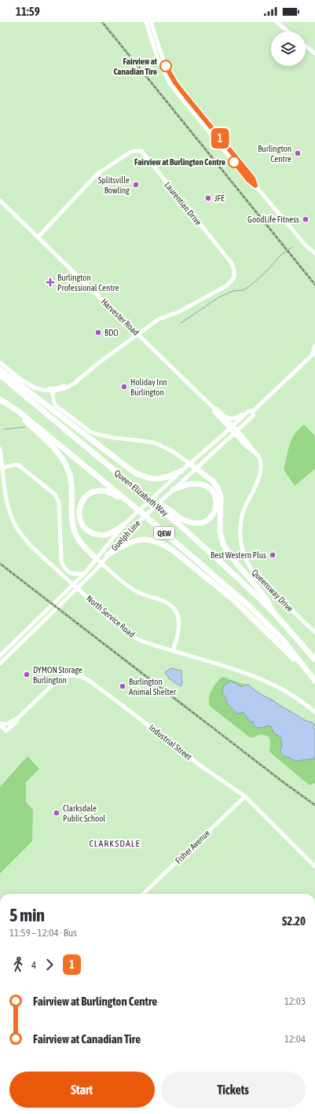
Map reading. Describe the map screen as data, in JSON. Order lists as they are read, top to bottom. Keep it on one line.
{"streets":{"highway":["Queen Elizabeth Way","QEW"],"main road":["Laurentian Drive","Harvester Road","Guelph Line","Queensway Drive","North Service Road","Industrial Street","Fisher Avenue"]},"crossings":[["Laurentian Drive","Harvester Road"],["Harvester Road","Guelph Line"],["Harvester Road","Queensway Drive"],["Guelph Line","Queensway Drive"],["Industrial Street","Fisher Avenue"]],"districts":["CLARKSDALE"],"places":{"other":["Fairview at Canadian Tire","Burlington Centre","Fairview at Burlington Centre","Splitsville Bowling","JFE","GoodLife Fitness","BDO","Holiday Inn Burlington","Best Western Plus","DYMON Storage Burlington","Burlington Animal Shelter","Clarksdale Public School"],"health":["Burlington Professional Centre"]},"lines":["bus line 1"],"page":{"status":"11:59","on_map":"1","heading":["5 min","11:59 – 12:04 · Bus","$2.20"],"legs":["4","1"],"list":[{"name":"Fairview at Burlington Centre","value":"12:03"},{"name":"Fairview at Canadian Tire","value":"12:04"}],"buttons":["Start","Tickets"]}}
